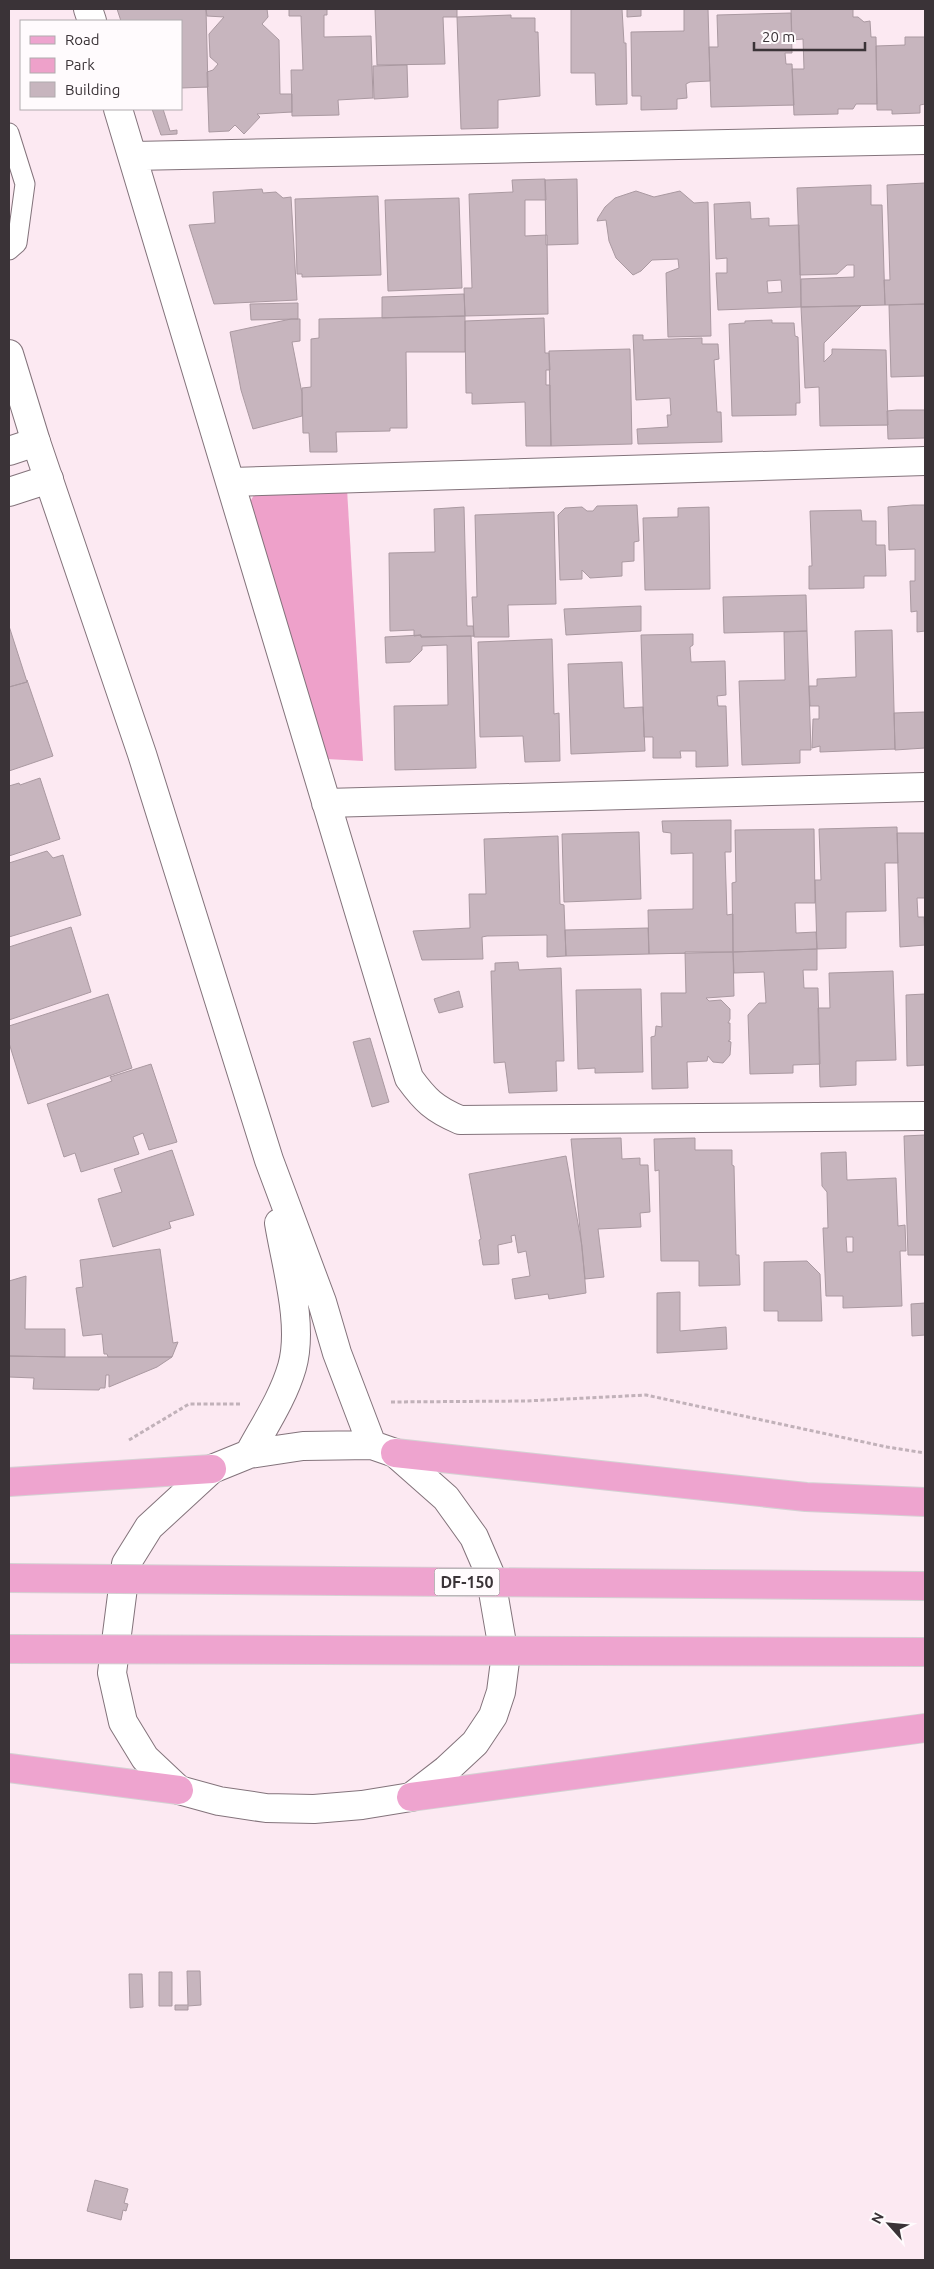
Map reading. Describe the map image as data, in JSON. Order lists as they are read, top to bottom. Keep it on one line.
{"streets":{"main road":["DF-150"]},"legend":["Road","Park","Building"],"scale_bar":"20 m","north":"top left"}
